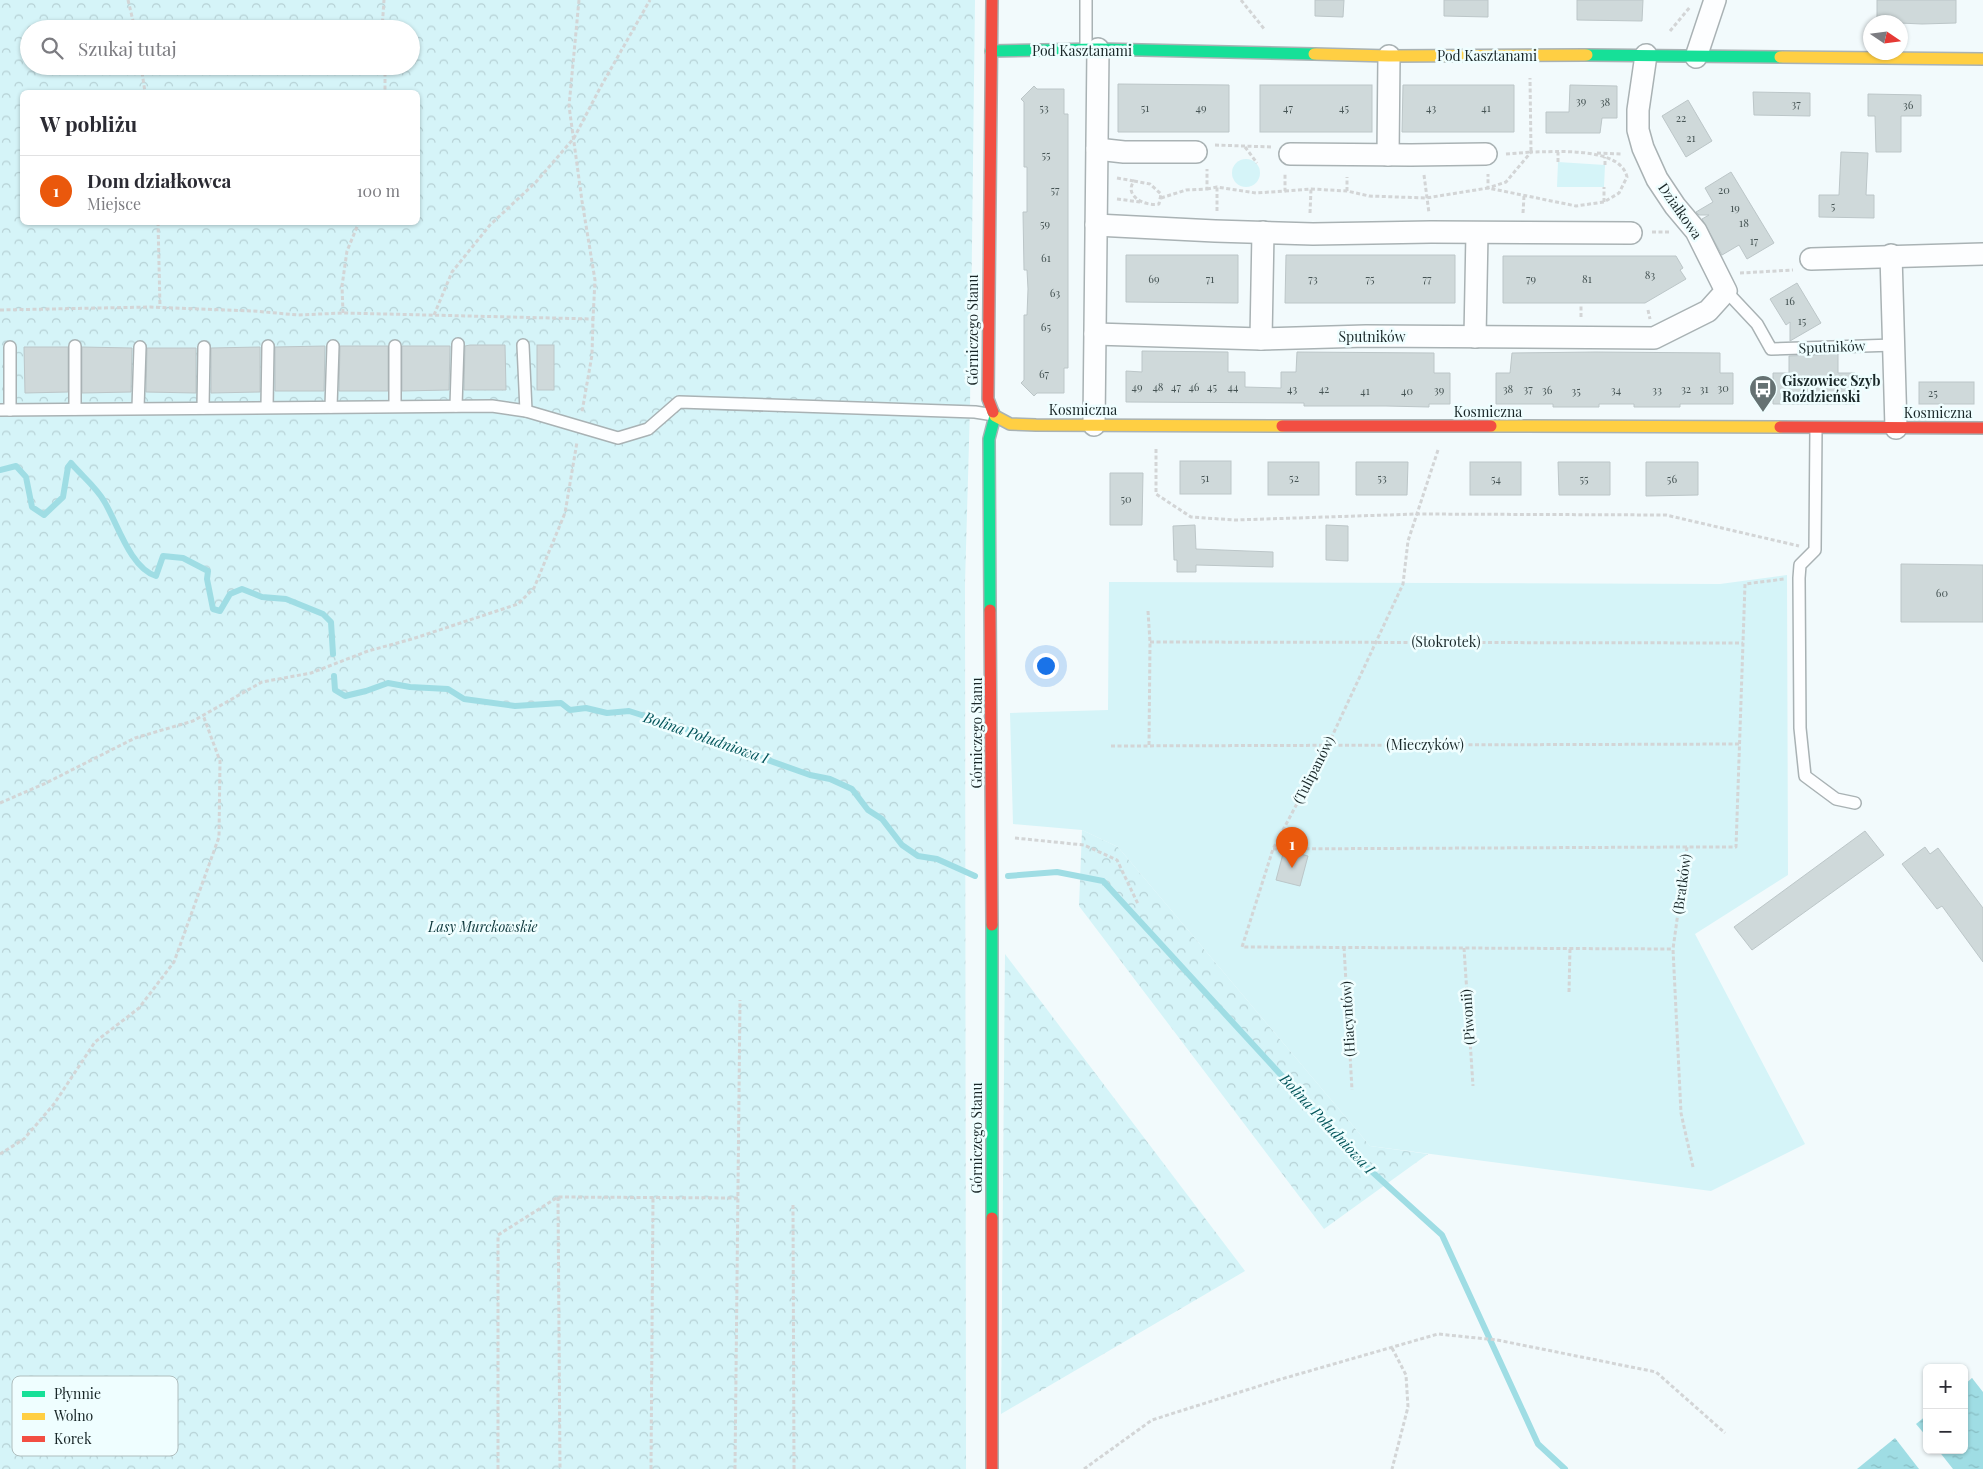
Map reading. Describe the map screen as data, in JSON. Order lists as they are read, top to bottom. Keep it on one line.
{"streets":{"street":["Pod Kasztanami","Działkowa","Górniczego Stanu","Sputników","Kosmiczna"],"path":["(Stokrotek)","(Mieczyków)","(Tulipanów)","(Bratków)","(Piwonii)","(Hiacyntów)"]},"crossings":[["Pod Kasztanami","Działkowa"],["Pod Kasztanami","Górniczego Stanu"],["Działkowa","Sputników"],["Górniczego Stanu","Kosmiczna"],["Kosmiczna","(Tulipanów)"],["(Stokrotek)","(Tulipanów)"],["(Stokrotek)","(Bratków)"],["(Mieczyków)","(Tulipanów)"],["(Mieczyków)","(Bratków)"],["(Tulipanów)","(Bratków)"],["(Tulipanów)","(Piwonii)"],["(Tulipanów)","(Hiacyntów)"]],"water":["Bolina Południowa I"],"parks":["Lasy Murckowskie"],"places":{"bus stop":["Giszowiec Szyb Roździeński"]},"house_numbers":["39","38","37","36","53","51","49","47","45","43","41","22","21","55","57","20","5","19","18","59","17","61","83","69","71","73","75","77","79","81","63","16","15","65","67","49","48","47","46","45","44","30","43","42","38","37","32","31","39","36","34","33","41","40","35","25","51","52","53","54","55","56","50","60"],"legend":["Płynnie","Wolno","Korek"],"north":"right","page":{"search":"Szukaj tutaj","heading":"W pobliżu","list":[{"mark":"1","name":"Dom działkowca","note":"Miejsce","value":"100 m"}],"pins":"1","map_buttons":["+","−"]}}
